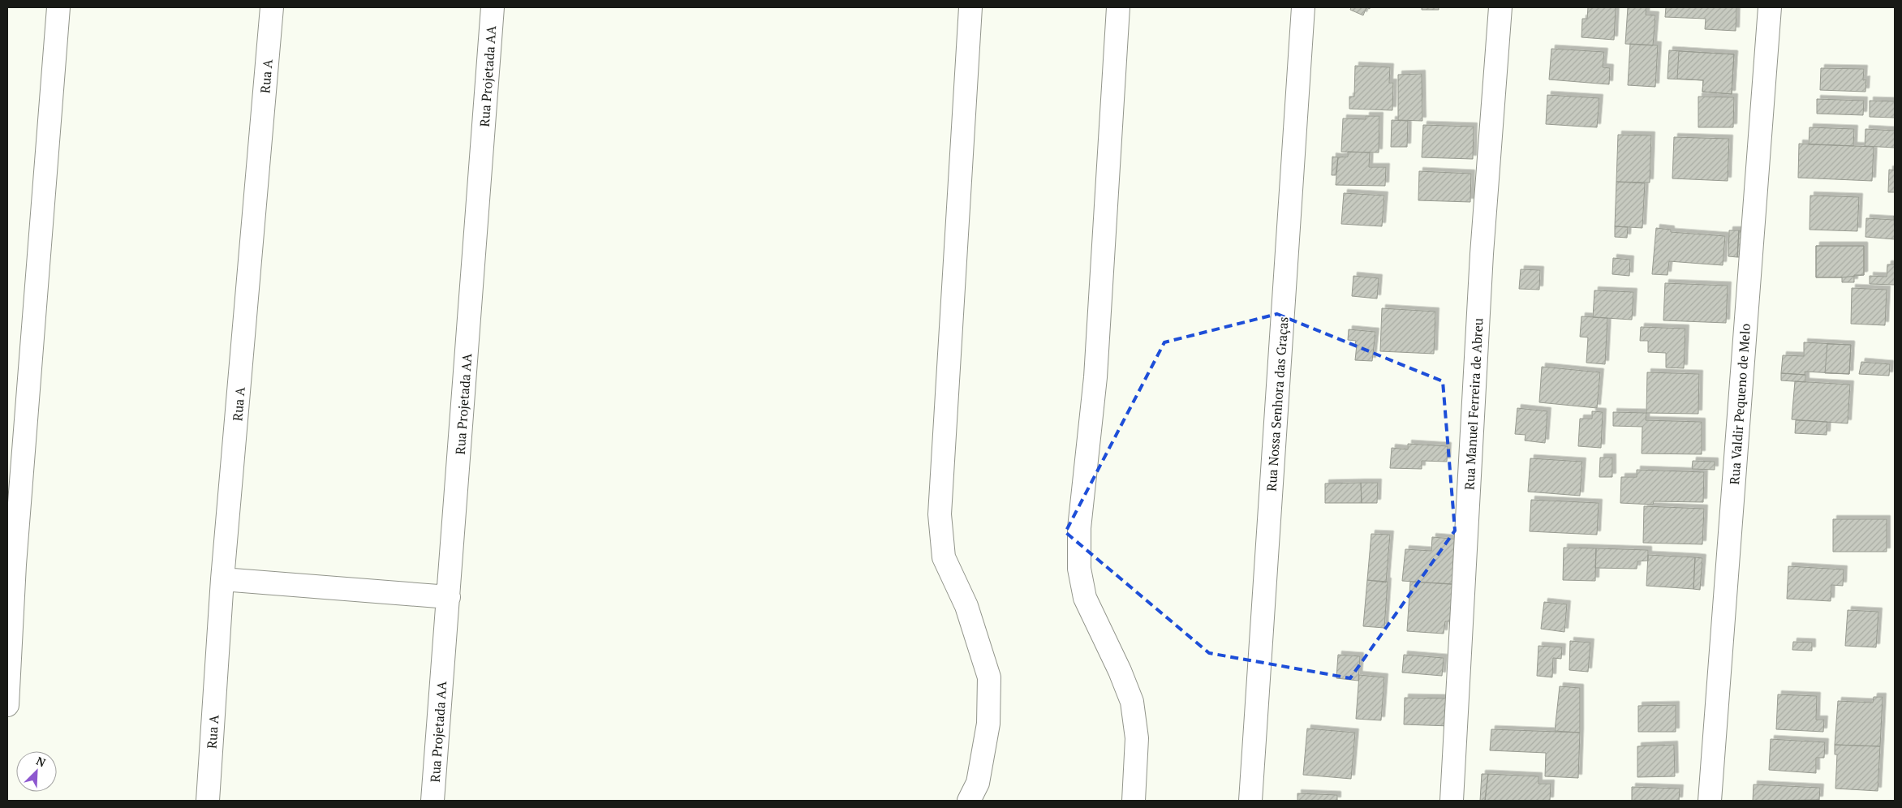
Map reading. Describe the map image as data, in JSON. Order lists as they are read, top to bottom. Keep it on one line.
{"streets":{"street":["Rua A","Rua Projetada AA","Rua Nossa Senhora das Graças","Rua Manuel Ferreira de Abreu","Rua Valdir Pequeno de Melo"]},"north":"top right"}
